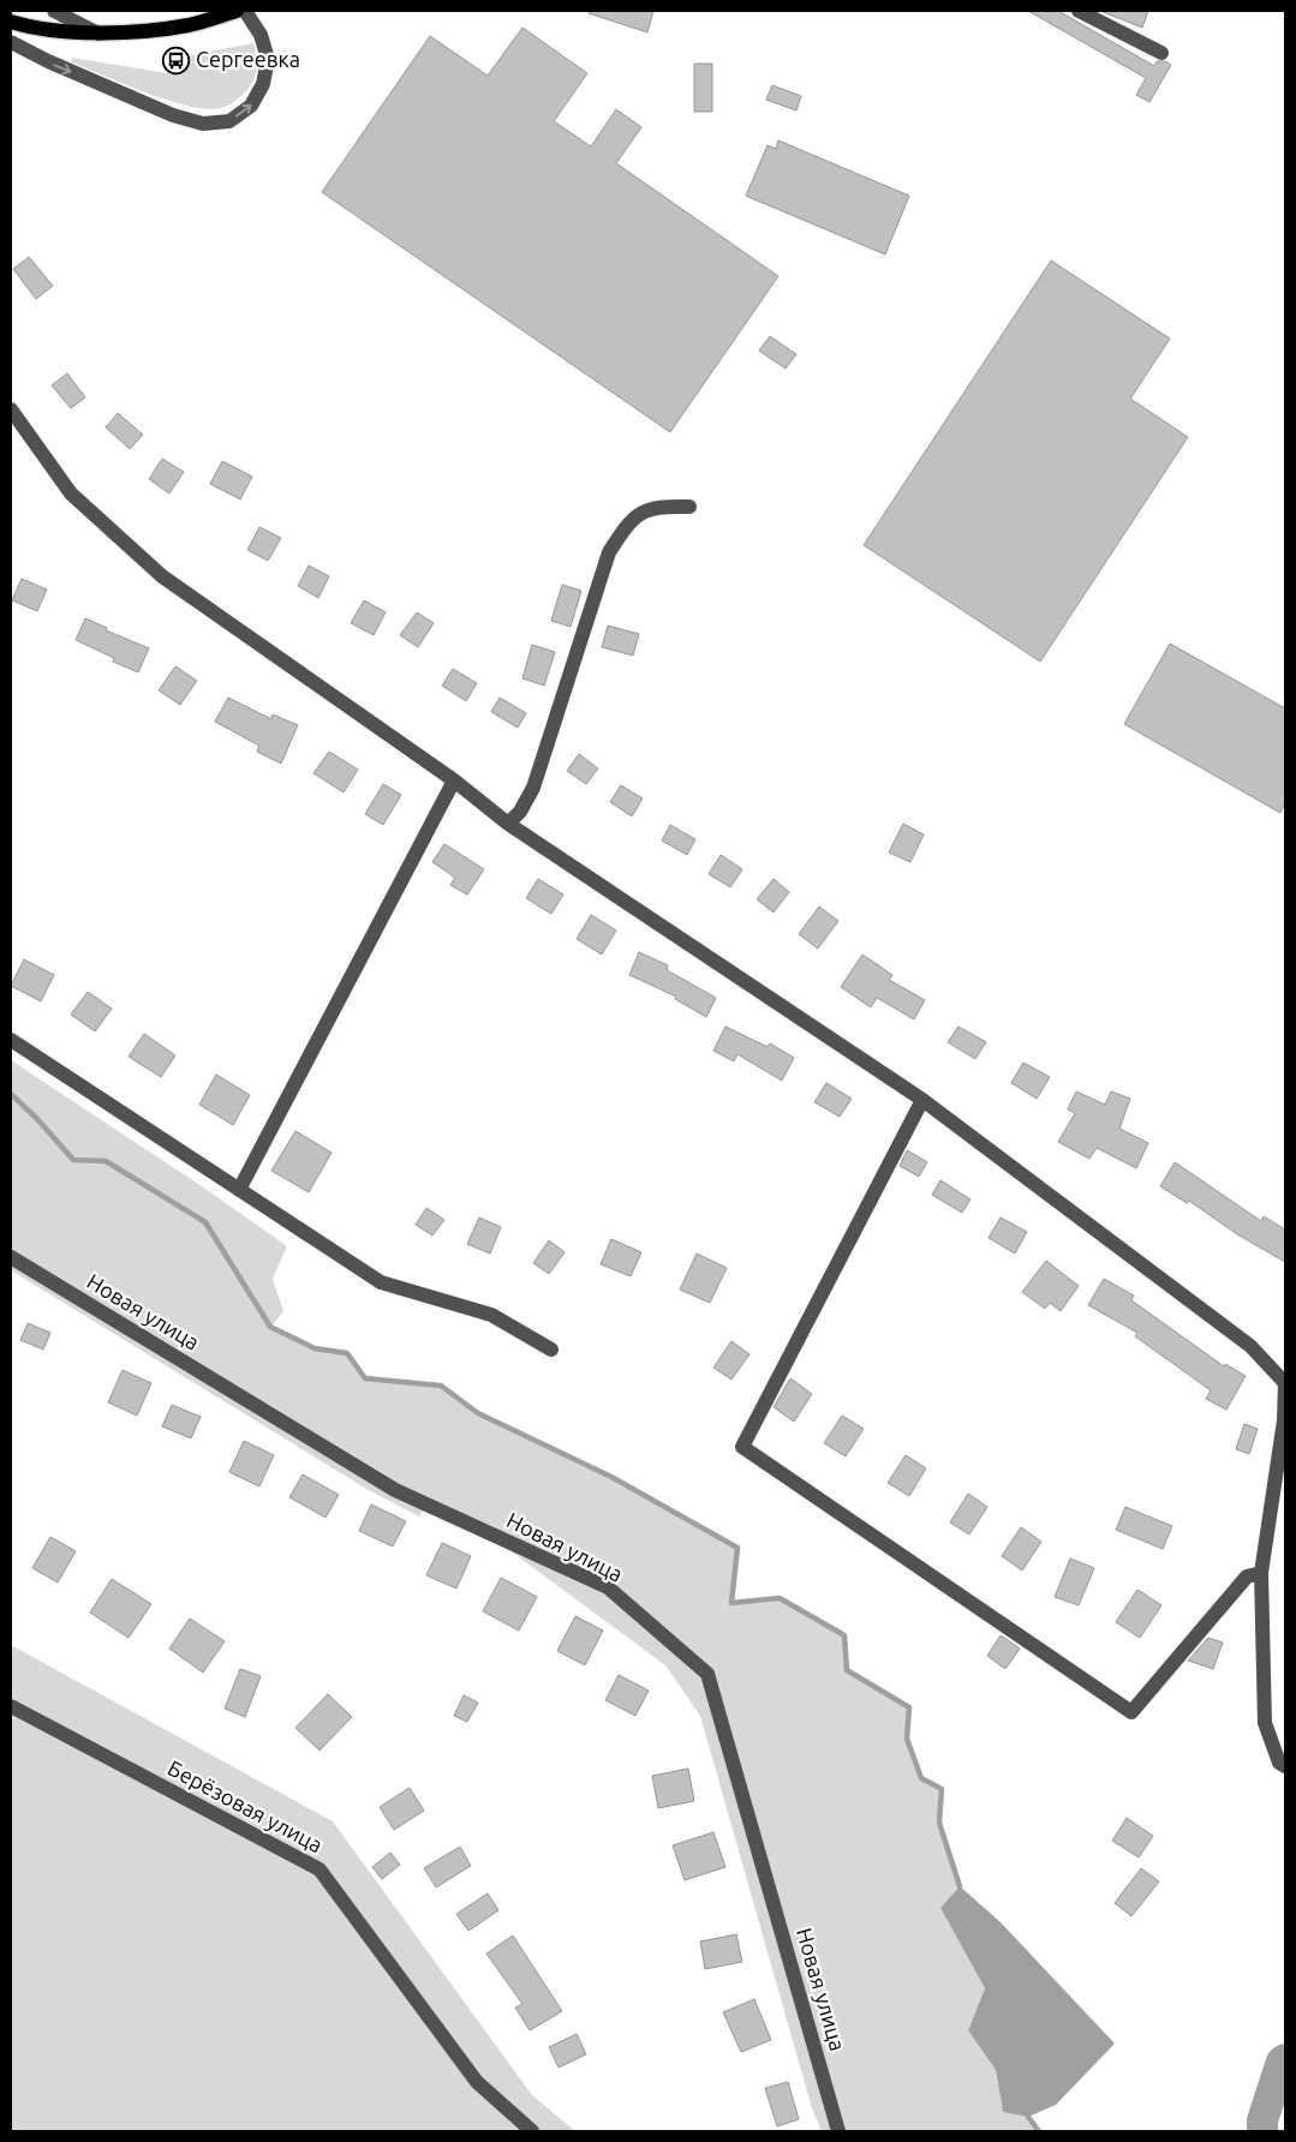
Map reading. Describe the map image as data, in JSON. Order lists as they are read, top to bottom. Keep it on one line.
{"streets":{"street":["Новая улица","Берёзовая улица"]},"places":{"bus stop":["Сергеевка"]}}
